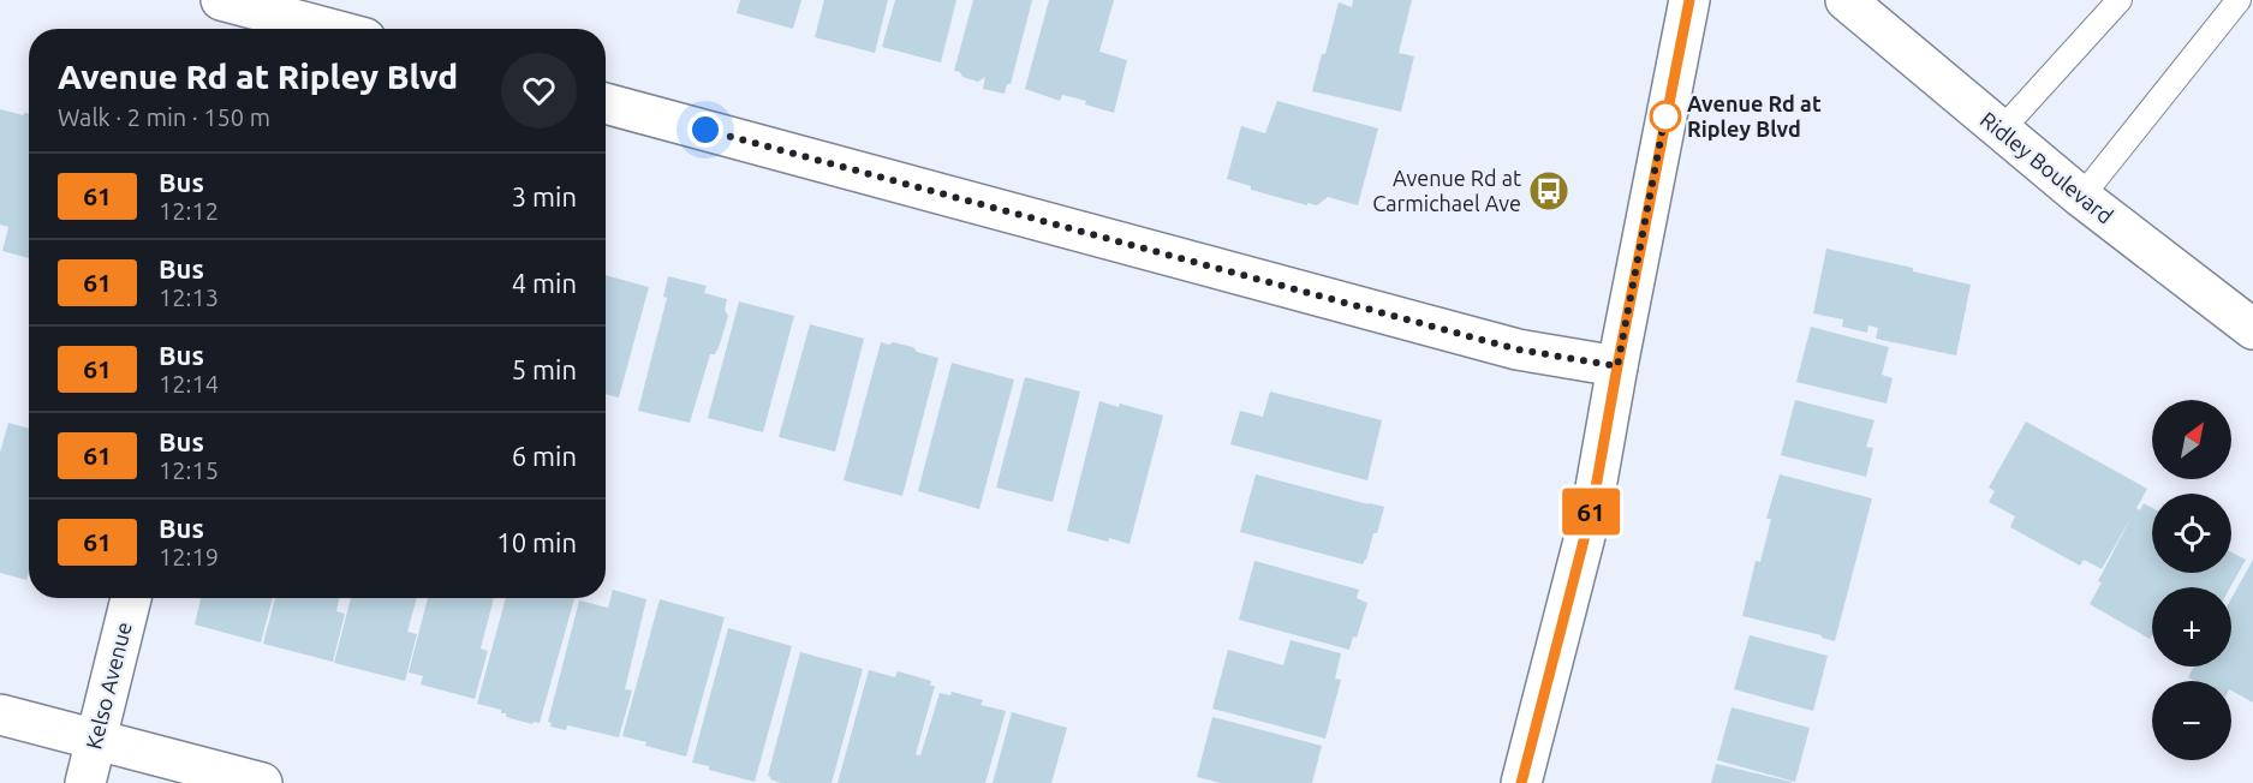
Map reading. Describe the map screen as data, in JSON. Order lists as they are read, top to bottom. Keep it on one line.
{"streets":{"street":["Ridley Boulevard","Kelso Avenue"]},"places":{"other":["Avenue Rd at Ripley Blvd"],"bus stop":["Avenue Rd at Carmichael Ave"]},"lines":["bus line 61"],"north":"top right","page":{"on_map":"61","heading":["Avenue Rd at Ripley Blvd","Walk · 2 min · 150 m"],"list":[{"mark":"61","name":"Bus","note":"12:12","value":"3 min"},{"mark":"61","name":"Bus","note":"12:13","value":"4 min"},{"mark":"61","name":"Bus","note":"12:14","value":"5 min"},{"mark":"61","name":"Bus","note":"12:15","value":"6 min"},{"mark":"61","name":"Bus","note":"12:19","value":"10 min"}],"map_buttons":["+","−"]}}
